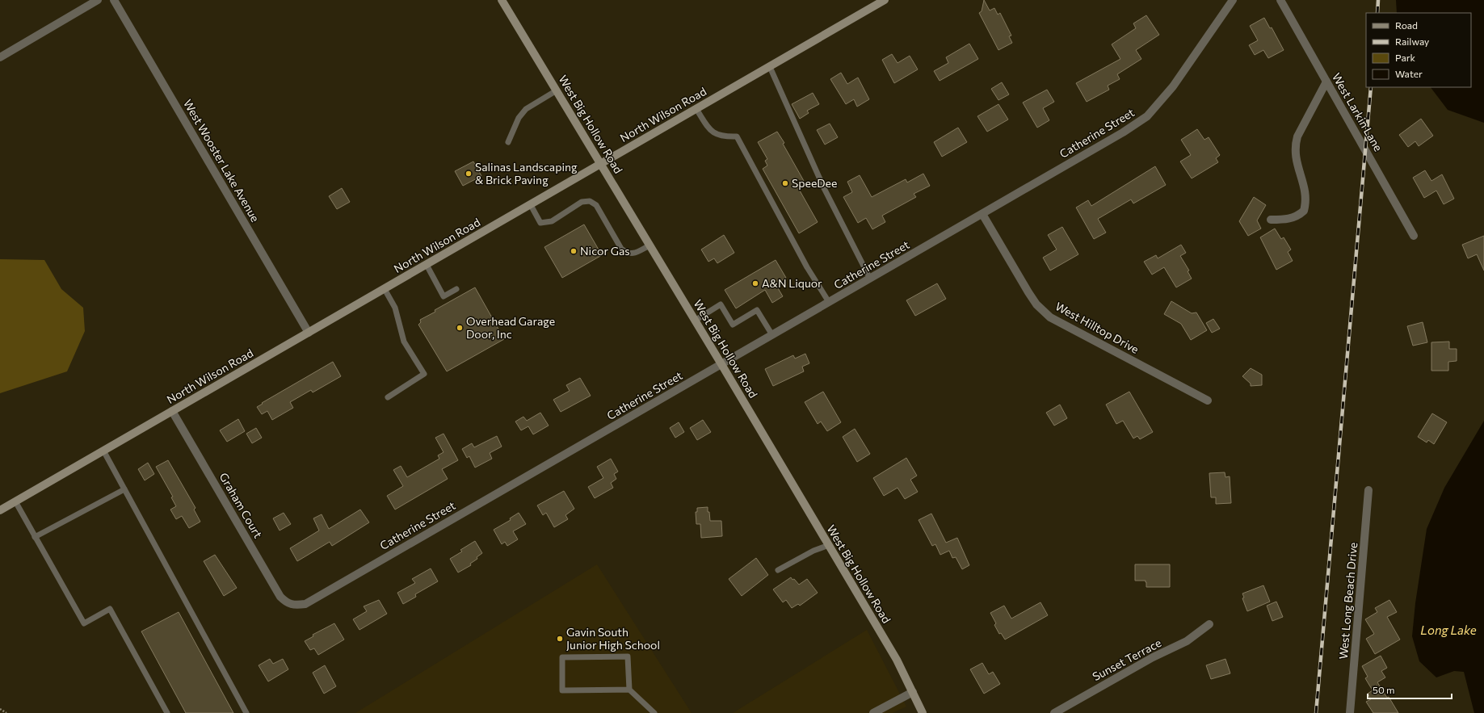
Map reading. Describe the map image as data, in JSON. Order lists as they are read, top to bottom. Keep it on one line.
{"streets":{"street":["West Larkin Lane","North Wilson Road","West Big Hollow Road","Catherine Street","West Wooster Lake Avenue","West Hilltop Drive","Graham Court","West Long Beach Drive","Sunset Terrace"]},"crossings":[["North Wilson Road","West Big Hollow Road"],["North Wilson Road","West Wooster Lake Avenue"],["North Wilson Road","Graham Court"],["West Big Hollow Road","Catherine Street"],["Catherine Street","West Hilltop Drive"],["Catherine Street","Graham Court"]],"water":["Long Lake"],"places":["Salinas Landscaping & Brick Paving","SpeeDee","Nicor Gas","A&N Liquor","Overhead Garage Door, Inc","Gavin South Junior High School"],"legend":["Road","Railway","Park","Water"],"scale_bar":"50 m"}
